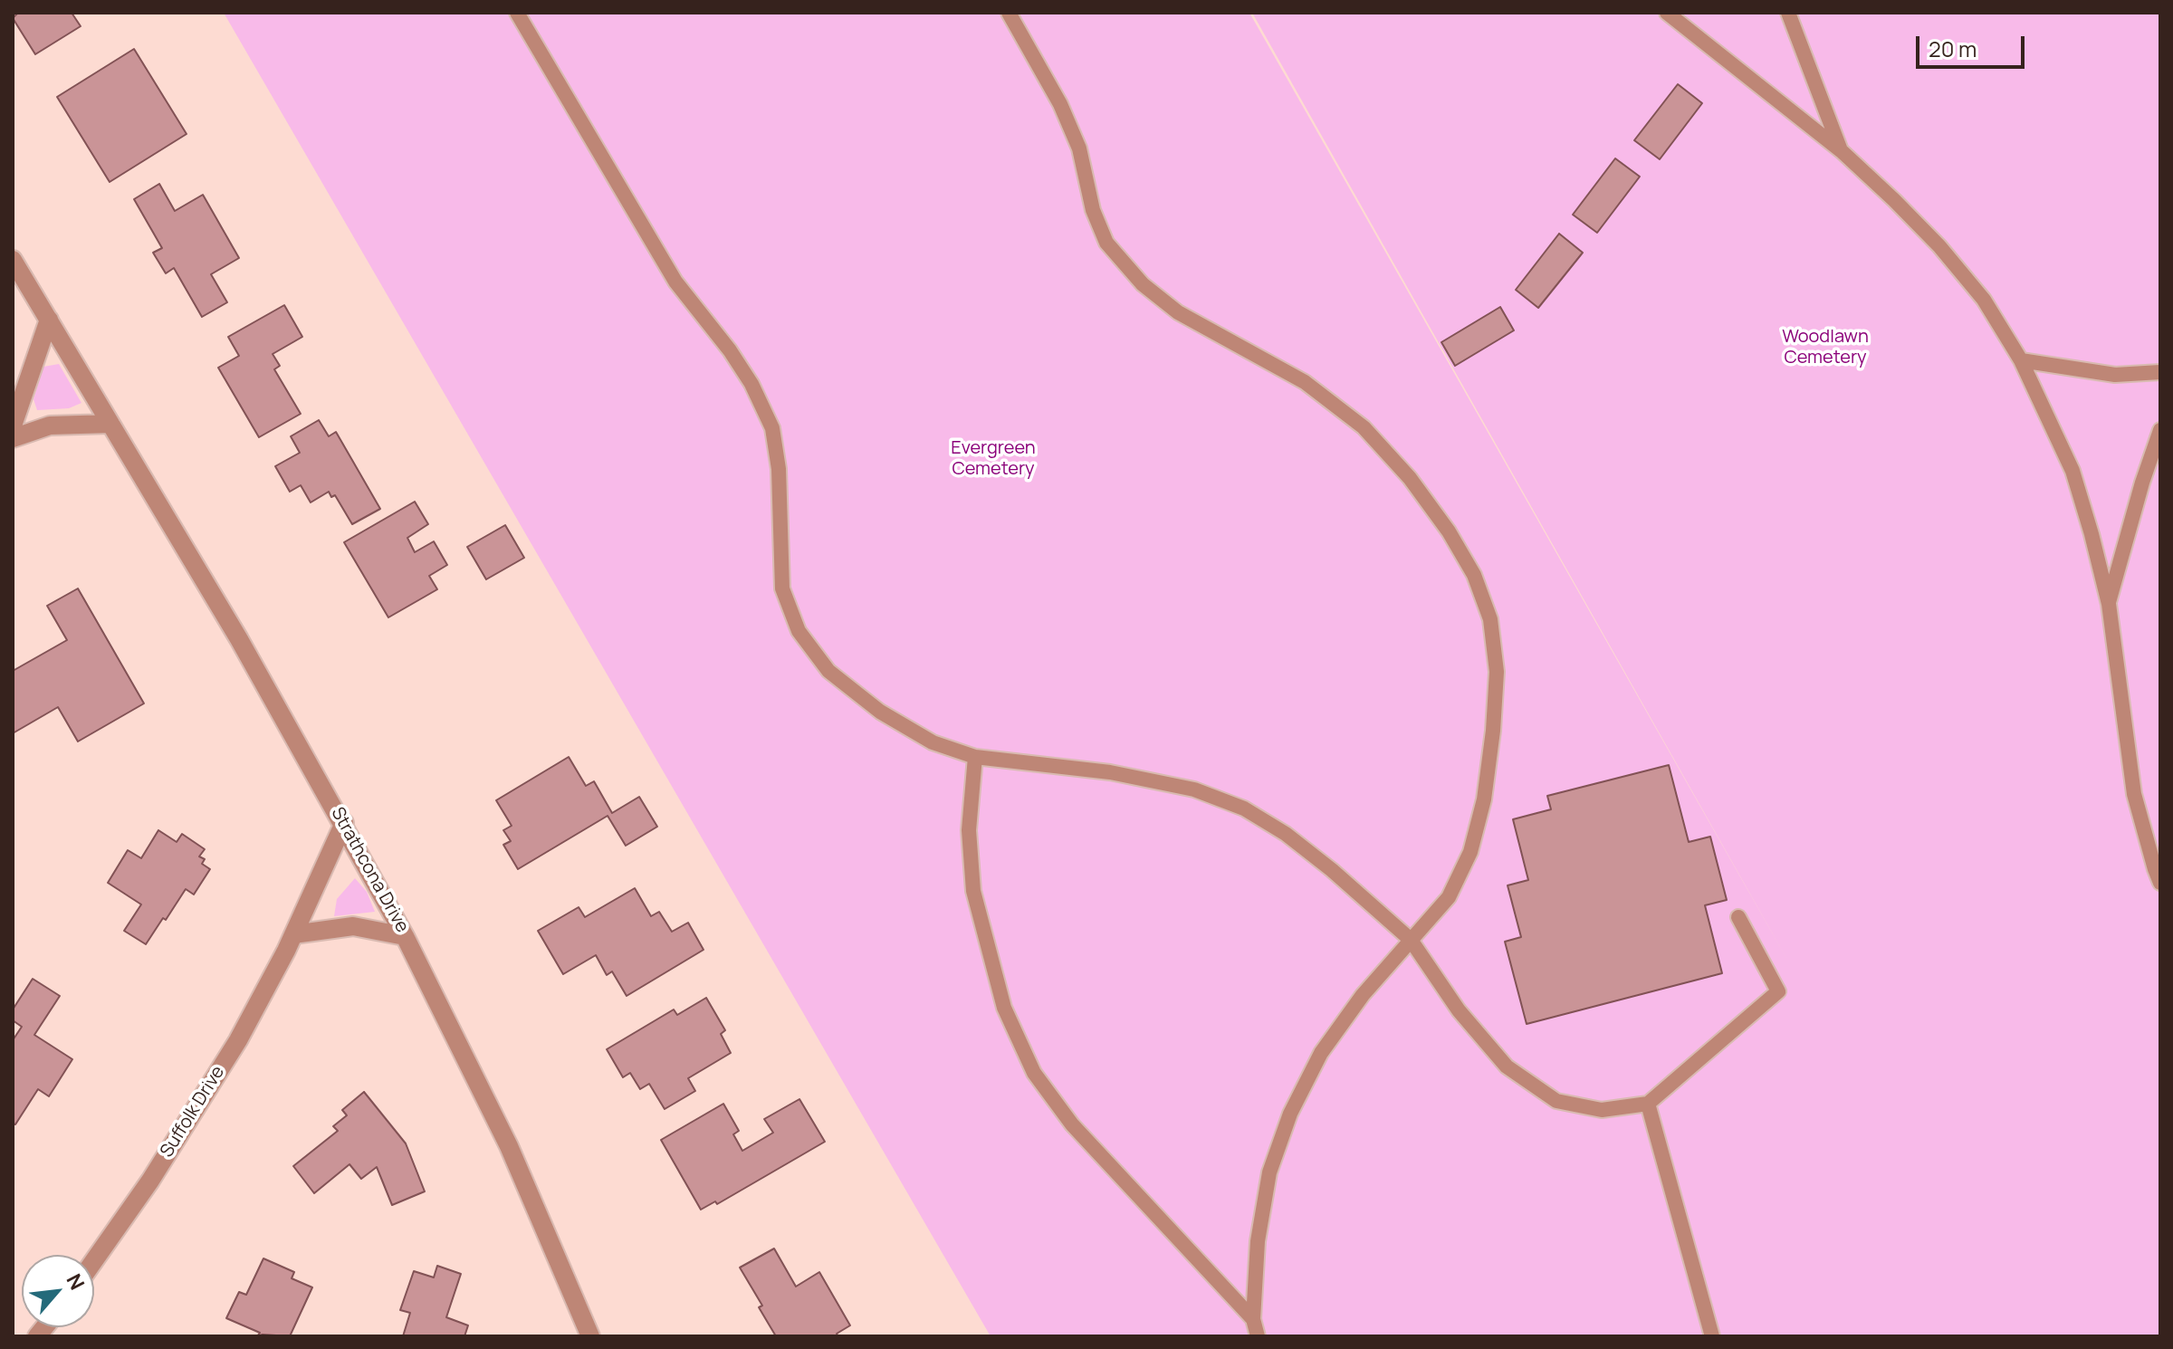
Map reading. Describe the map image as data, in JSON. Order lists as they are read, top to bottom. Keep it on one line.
{"streets":{"street":["Strathcona Drive","Suffolk Drive"]},"crossings":[["Strathcona Drive","Suffolk Drive"]],"parks":["Woodlawn Cemetery","Evergreen Cemetery"],"scale_bar":"20 m","north":"top right"}
